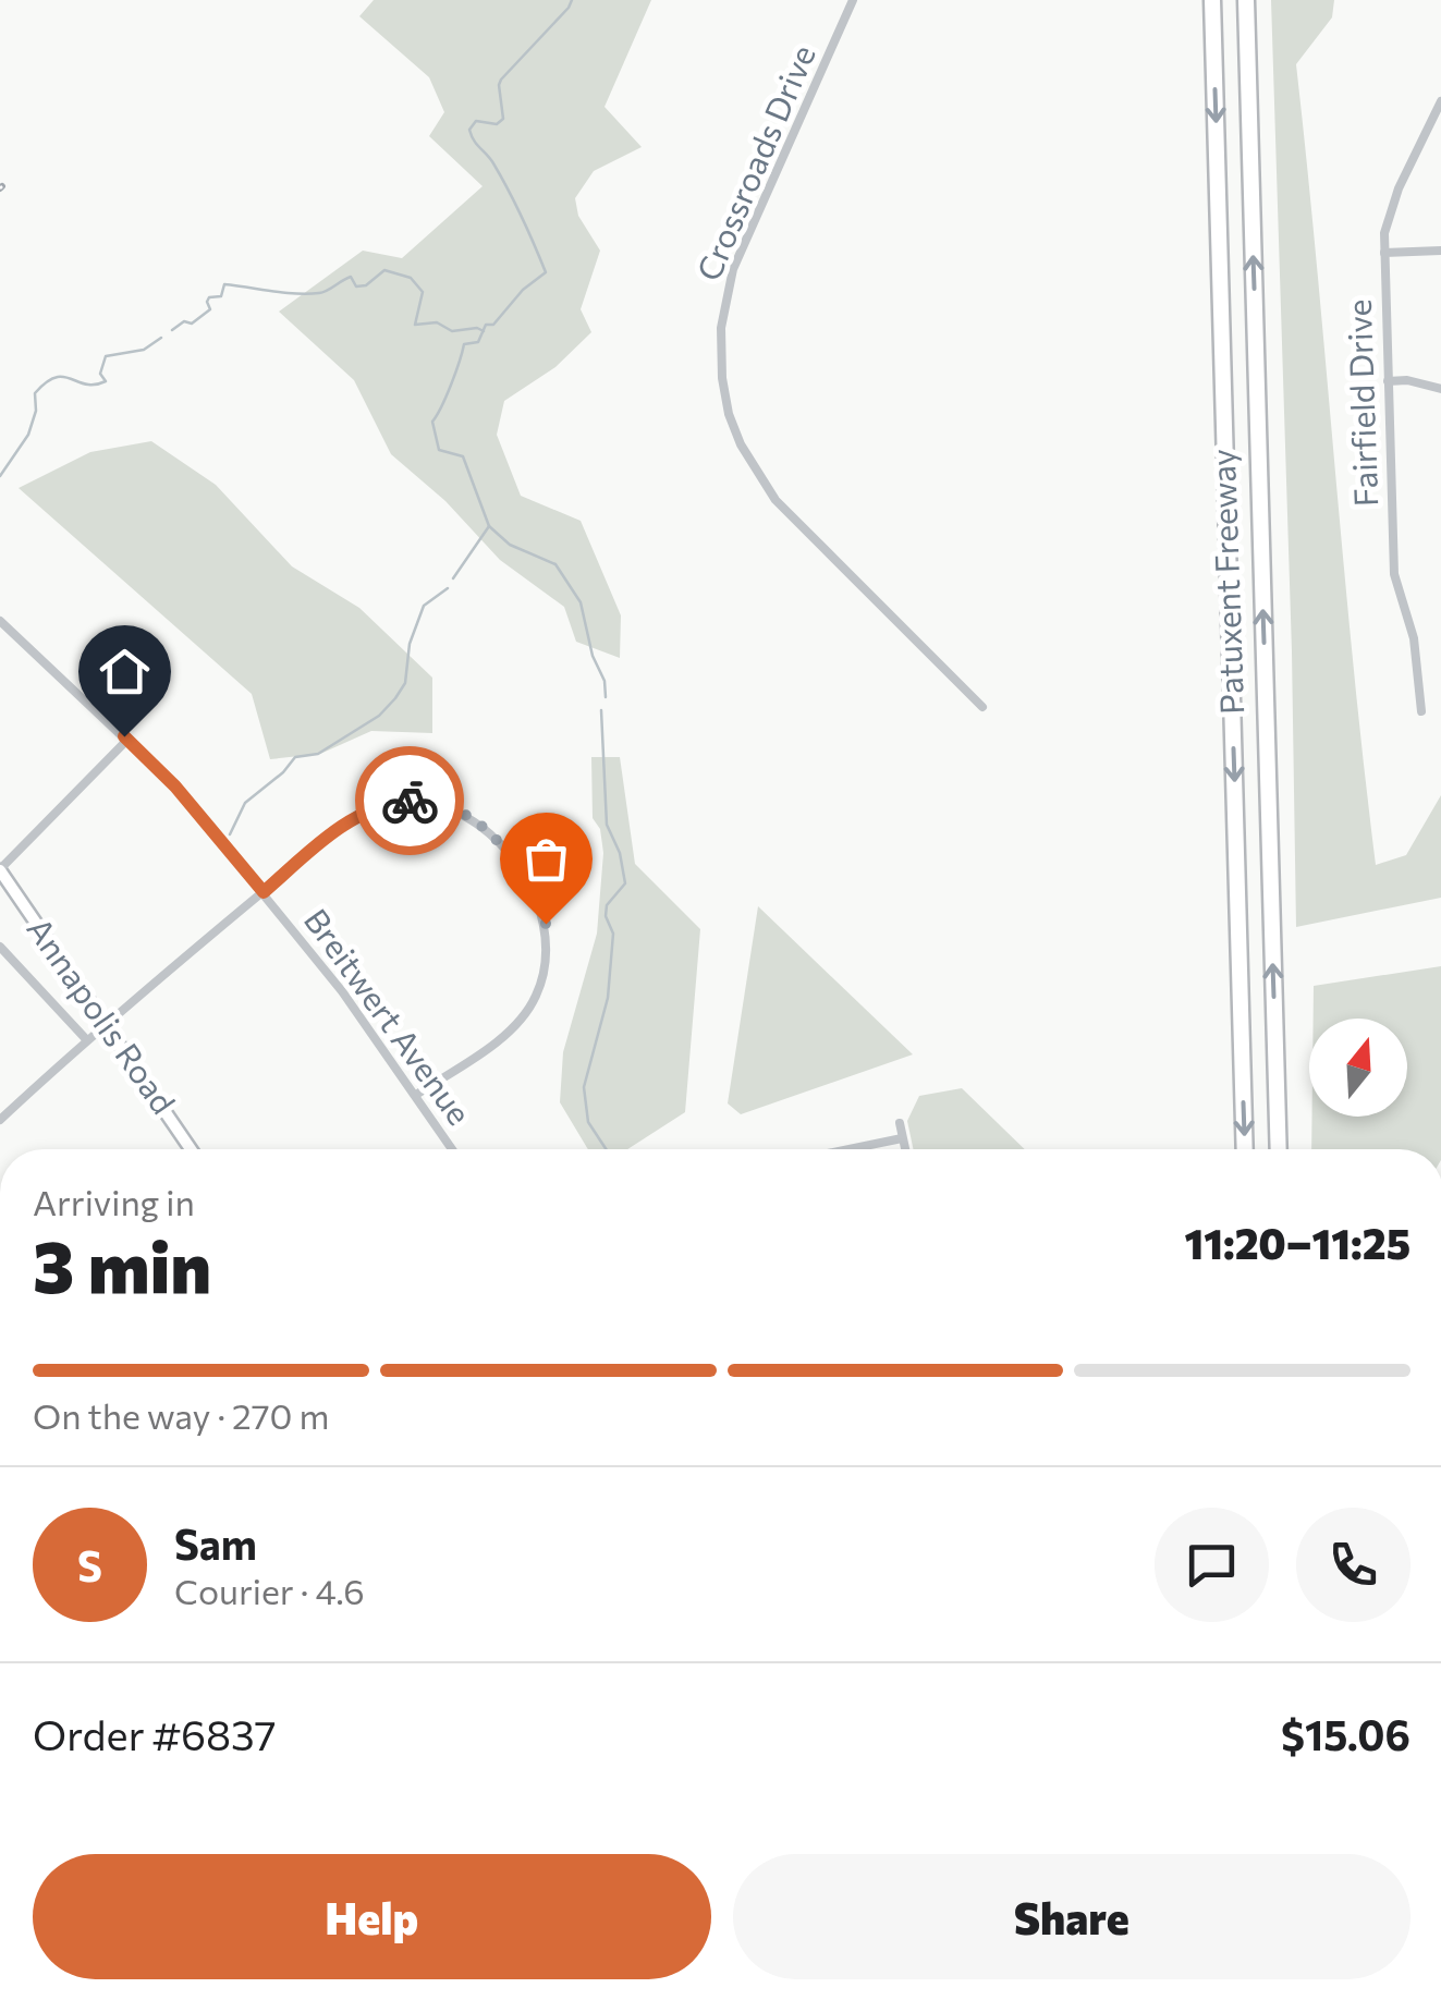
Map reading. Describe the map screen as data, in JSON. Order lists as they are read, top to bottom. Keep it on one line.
{"streets":{"highway":["Patuxent Freeway"],"main road":["Annapolis Road"],"street":["Crossroads Drive","Fairfield Drive","Breitwert Avenue"]},"north":"top","page":{"heading":["3 min","Arriving in","11:20–11:25"],"panel":["Sam","Courier · 4.6","Order #6837","$15.06"],"bar":"On the way · 270 m","round":"S","buttons":["Help","Share"]}}
